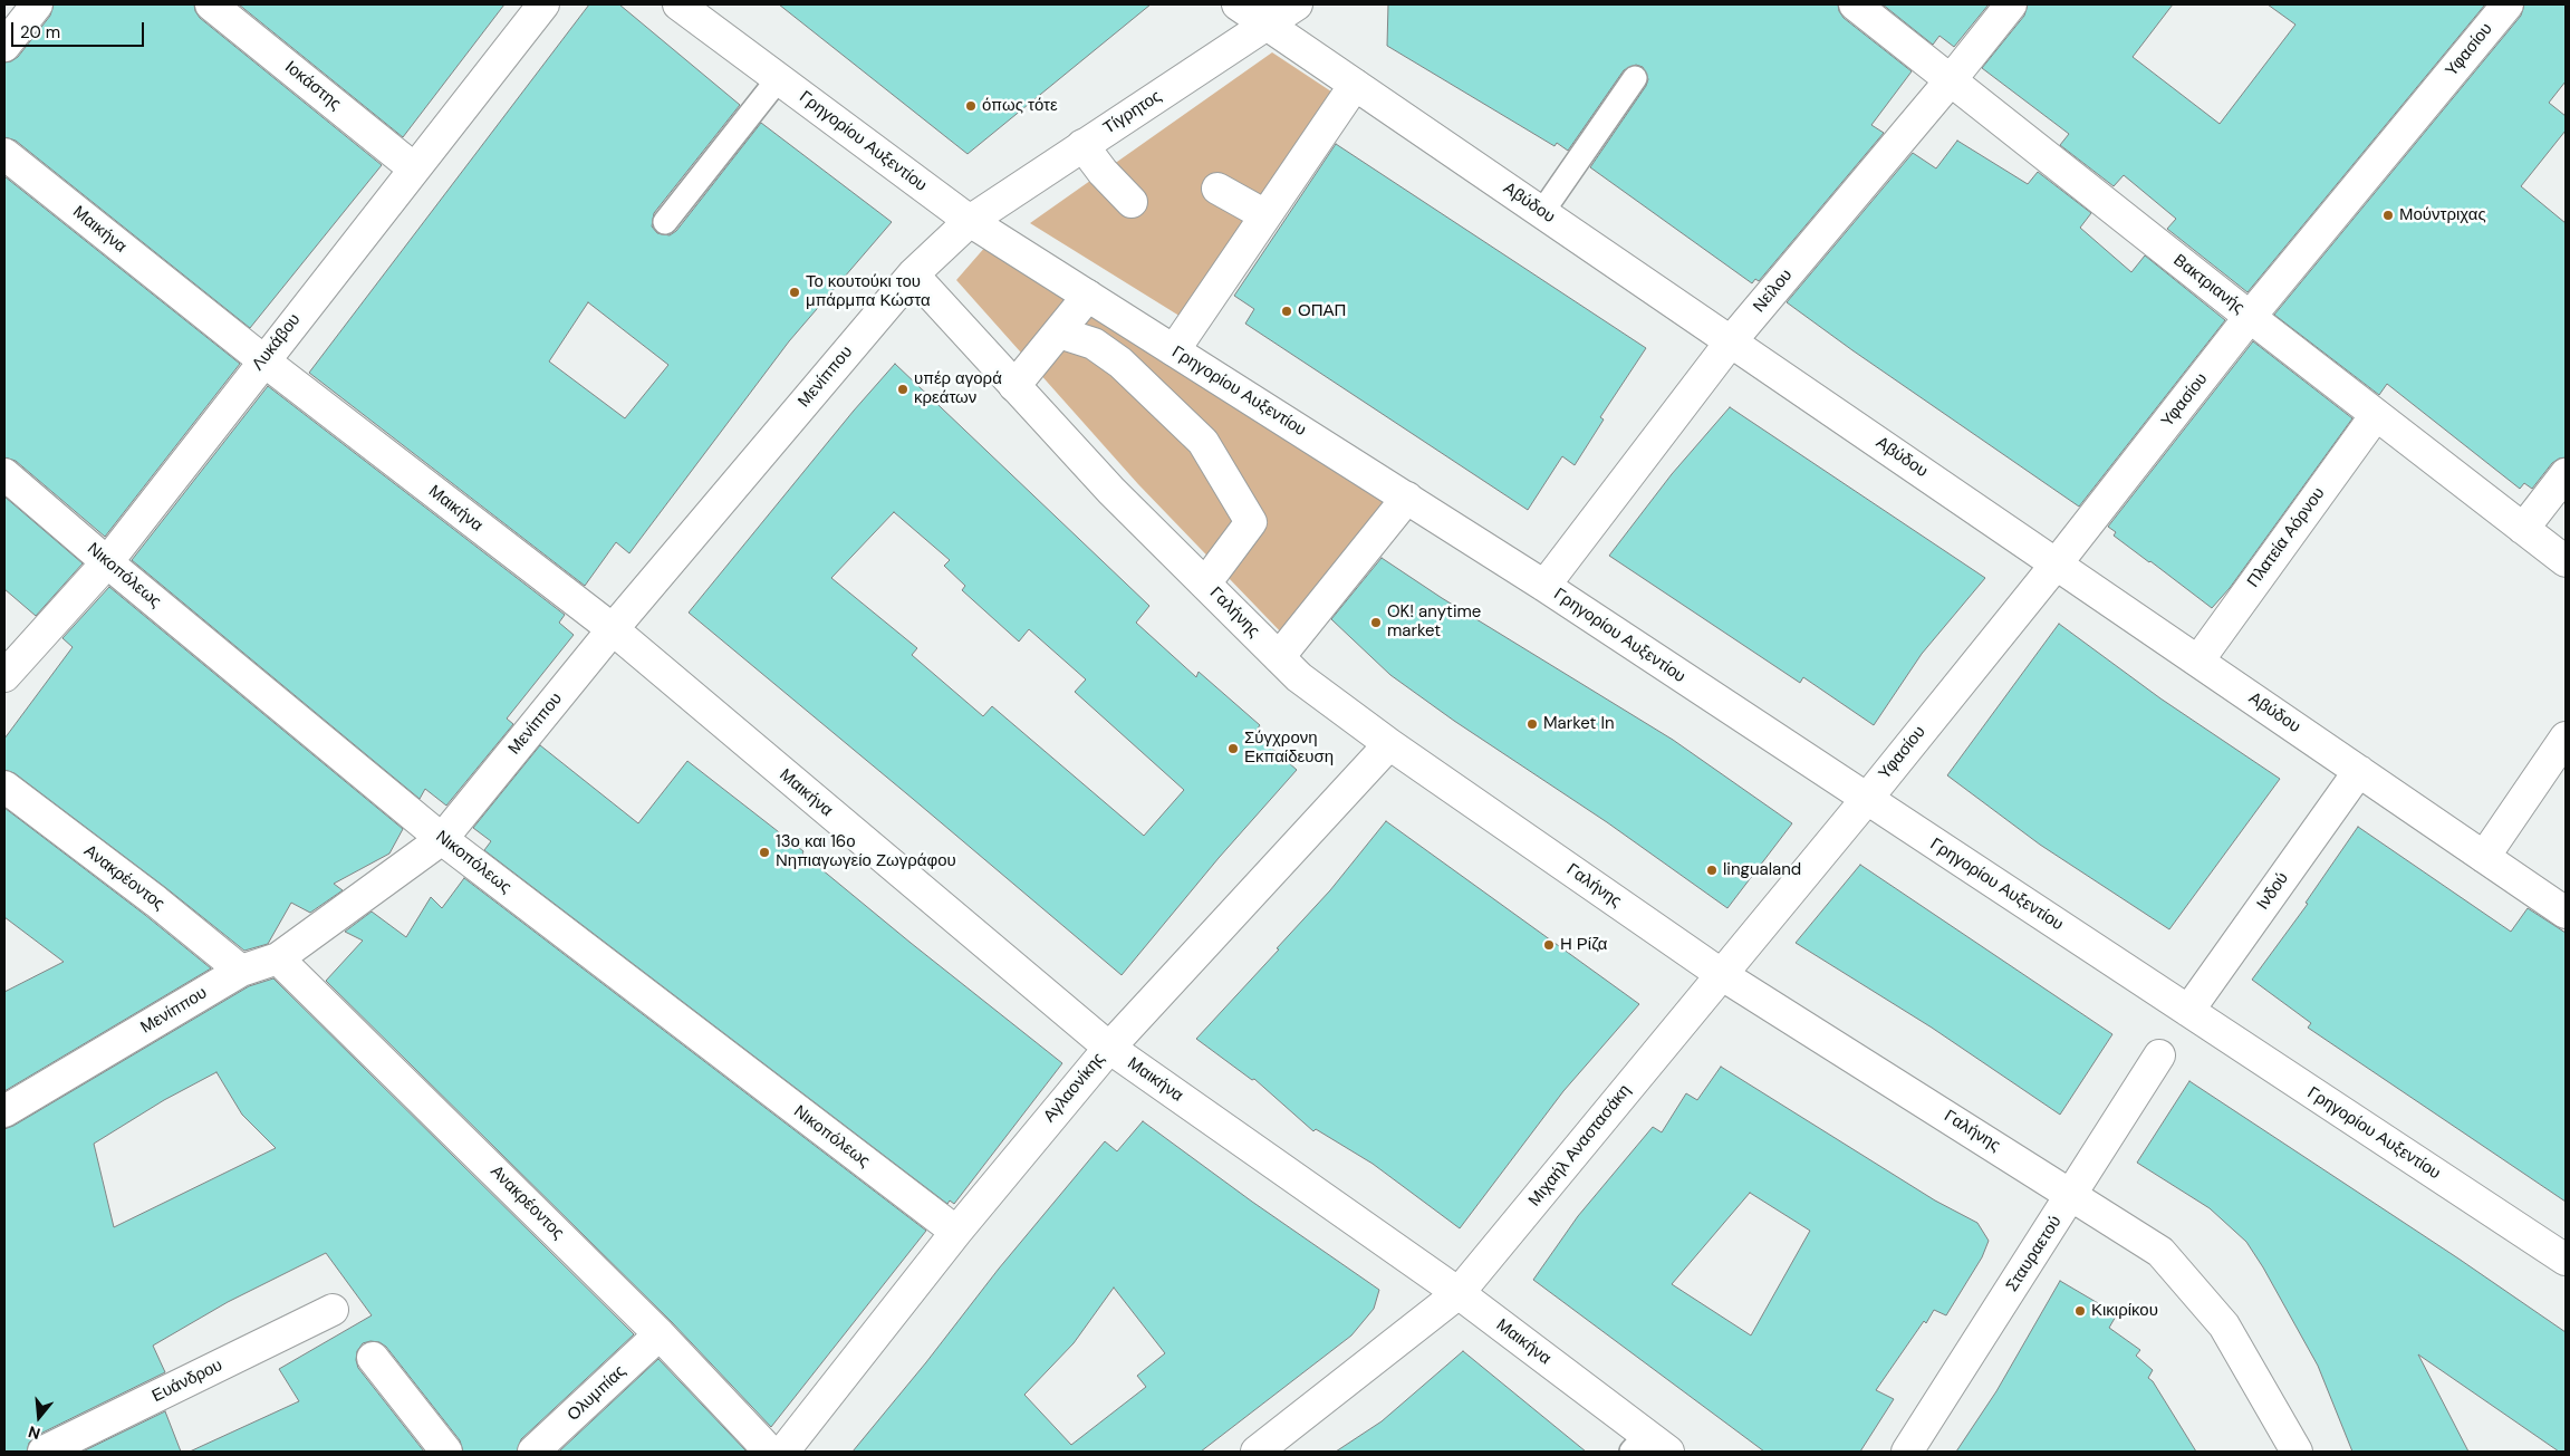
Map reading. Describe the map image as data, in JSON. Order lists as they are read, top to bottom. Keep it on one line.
{"streets":{"street":["Υφασίου","Ιοκάστης","Τίγρητος","Γρηγορίου Αυξεντίου","Αβύδου","Μαικήνα","Βακτριανής","Νείλου","Λυκάβου","Μενίππου","Πλατεία Αόρνου","Νικοπόλεως","Γαλήνης","Ανακρέοντος","Ινδού","Αγλαονίκης","Μιχαήλ Αναστασάκη","Σταυραετού","Ευάνδρου","Ολυμπίας"]},"crossings":[["Υφασίου","Γρηγορίου Αυξεντίου"],["Υφασίου","Αβύδου"],["Υφασίου","Βακτριανής"],["Υφασίου","Μιχαήλ Αναστασάκη"],["Ιοκάστης","Λυκάβου"],["Τίγρητος","Γρηγορίου Αυξεντίου"],["Τίγρητος","Αβύδου"],["Τίγρητος","Μενίππου"],["Γρηγορίου Αυξεντίου","Νείλου"],["Γρηγορίου Αυξεντίου","Μενίππου"],["Γρηγορίου Αυξεντίου","Ινδού"],["Γρηγορίου Αυξεντίου","Μιχαήλ Αναστασάκη"],["Αβύδου","Νείλου"],["Αβύδου","Πλατεία Αόρνου"],["Αβύδου","Ινδού"],["Μαικήνα","Λυκάβου"],["Μαικήνα","Μενίππου"],["Μαικήνα","Αγλαονίκης"],["Μαικήνα","Μιχαήλ Αναστασάκη"],["Βακτριανής","Νείλου"],["Βακτριανής","Πλατεία Αόρνου"],["Λυκάβου","Νικοπόλεως"],["Μενίππου","Νικοπόλεως"],["Μενίππου","Γαλήνης"],["Μενίππου","Ανακρέοντος"],["Νικοπόλεως","Αγλαονίκης"],["Γαλήνης","Αγλαονίκης"],["Γαλήνης","Μιχαήλ Αναστασάκη"],["Γαλήνης","Σταυραετού"],["Ανακρέοντος","Ολυμπίας"]],"places":["όπως τότε","Μούντριχας","Το κουτούκι του μπάρμπα Κώστα","ΟΠΑΠ","υπέρ αγορά κρεάτων","OK! anytime market","Market In","Σύγχρονη Εκπαίδευση","13ο και 16ο Νηπιαγωγείο Ζωγράφου","lingualand","Η Ρίζα","Κικιρίκου"],"scale_bar":"20 m","north":"bottom"}
